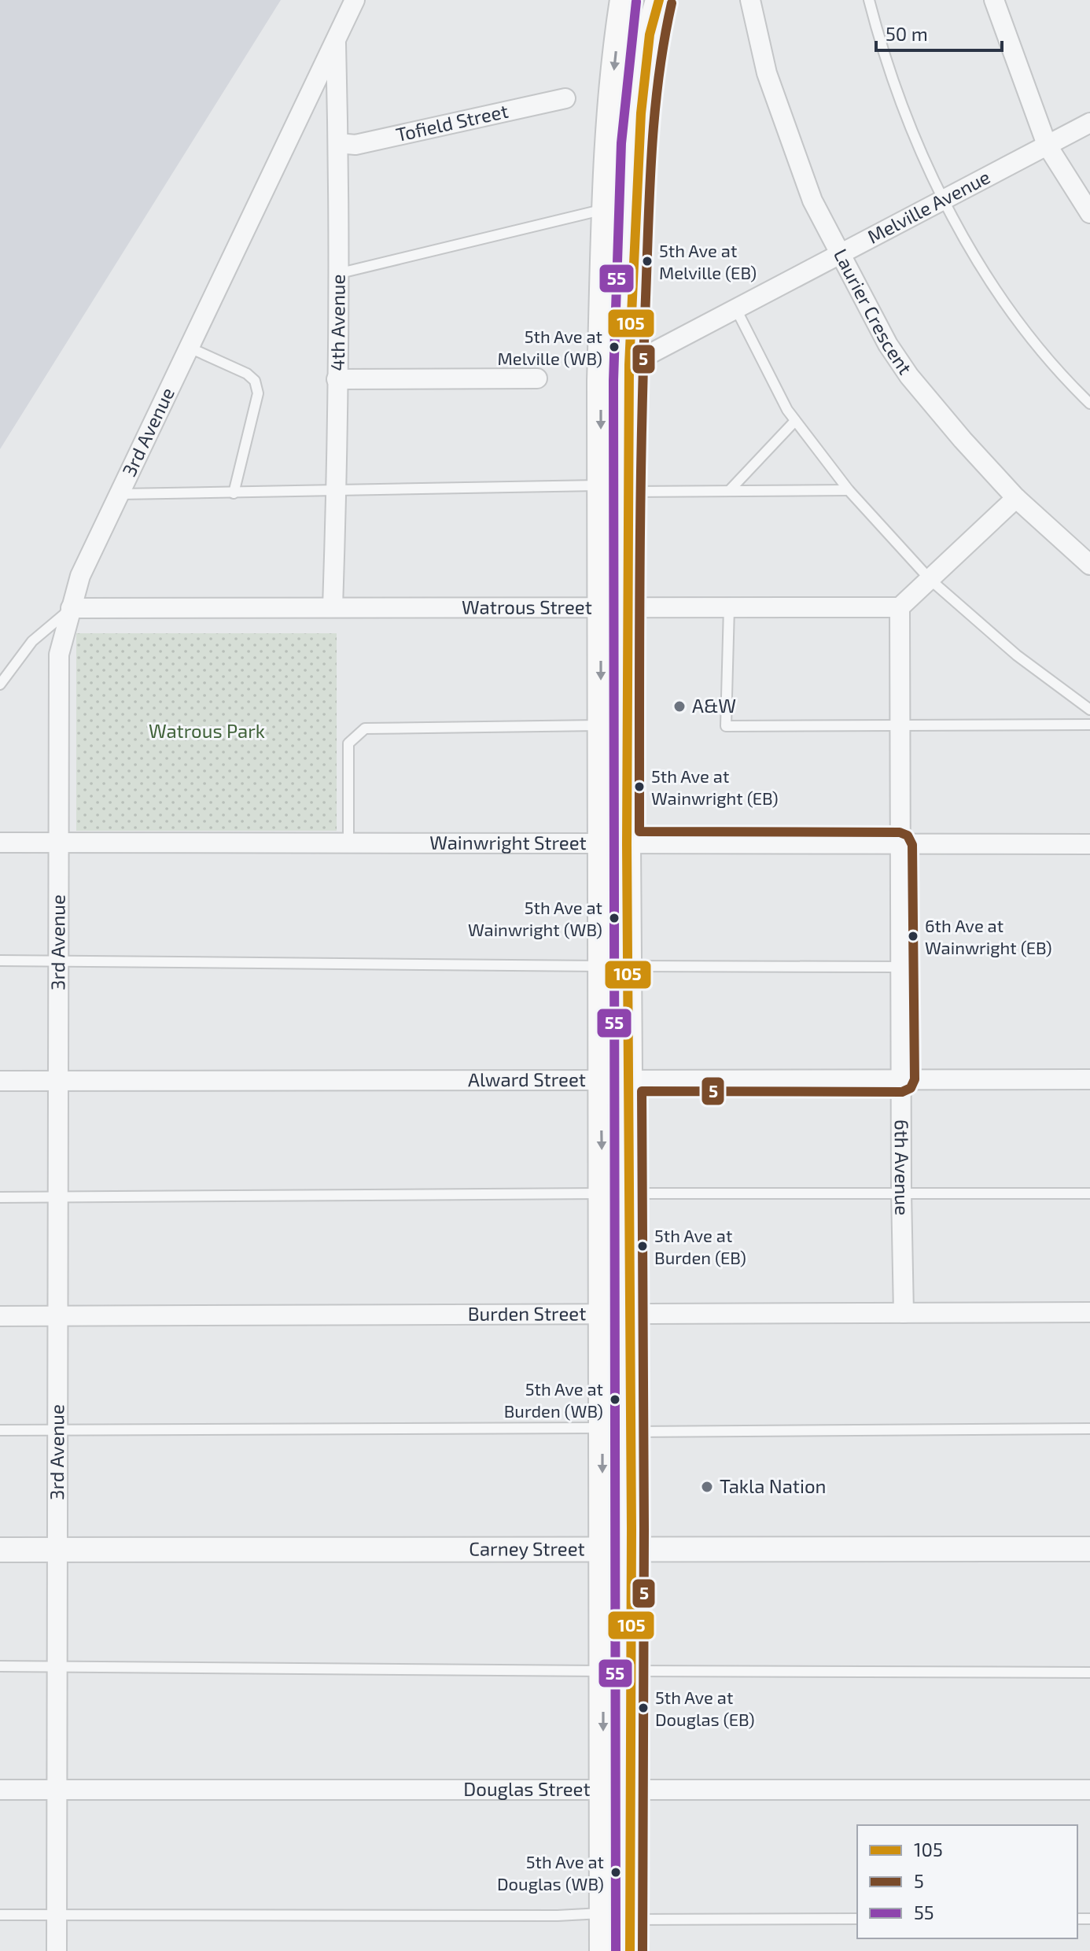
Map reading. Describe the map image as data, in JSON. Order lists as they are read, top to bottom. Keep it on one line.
{"streets":{"street":["Tofield Street","Melville Avenue","Laurier Crescent","4th Avenue","3rd Avenue","Watrous Street","Wainwright Street","Alward Street","6th Avenue","Burden Street","Carney Street","Douglas Street"]},"crossings":[["Tofield Street","4th Avenue"],["Melville Avenue","Laurier Crescent"],["4th Avenue","3rd Avenue"],["4th Avenue","Watrous Street"],["3rd Avenue","Watrous Street"],["3rd Avenue","Wainwright Street"],["3rd Avenue","Alward Street"],["3rd Avenue","Burden Street"],["3rd Avenue","Carney Street"],["3rd Avenue","Douglas Street"],["Watrous Street","6th Avenue"],["Wainwright Street","6th Avenue"],["Alward Street","6th Avenue"],["6th Avenue","Burden Street"]],"parks":["Watrous Park"],"places":["5th Ave at Melville (EB)","5th Ave at Melville (WB)","A&W","5th Ave at Wainwright (EB)","5th Ave at Wainwright (WB)","6th Ave at Wainwright (EB)","5th Ave at Burden (EB)","5th Ave at Burden (WB)","Takla Nation","5th Ave at Douglas (EB)","5th Ave at Douglas (WB)"],"lines":["transit line 105","transit line 55","transit line 5"],"legend":["105","5","55"],"scale_bar":"50 m"}
